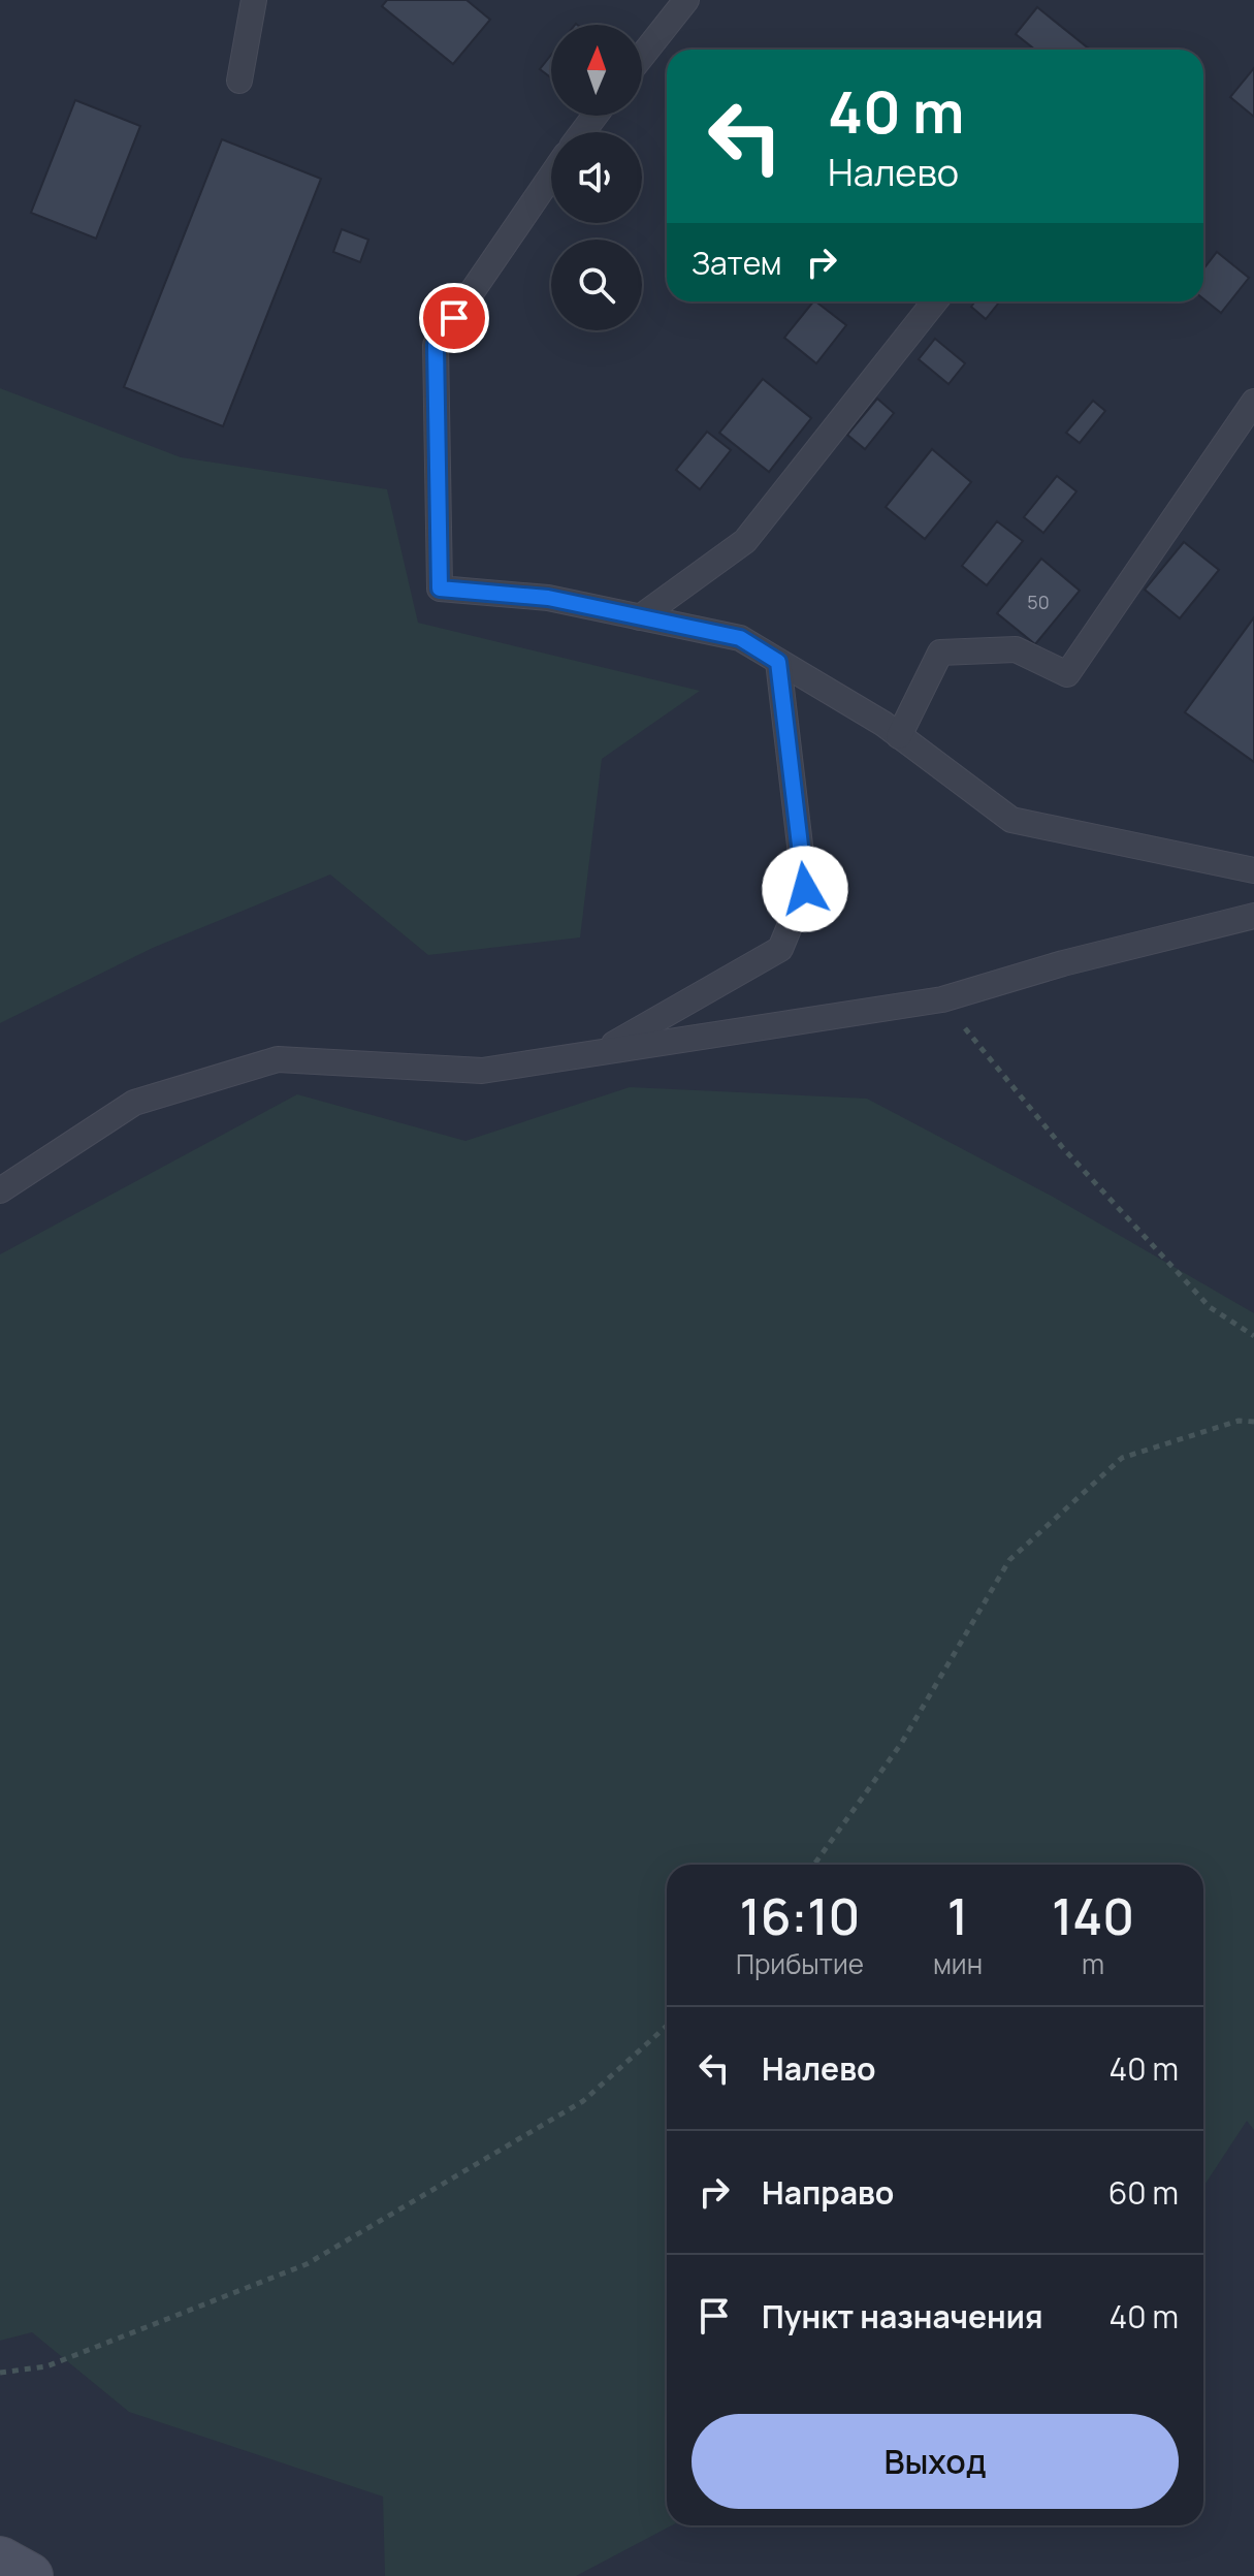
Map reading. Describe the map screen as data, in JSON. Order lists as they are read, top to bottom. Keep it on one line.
{"house_numbers":["50"],"north":"top","page":{"turn":["40 m","Налево"],"then":"Затем","eta":["16:10","Прибытие","1","мин","140","m"],"list":[{"name":"Налево","value":"40 m"},{"name":"Направо","value":"60 m"},{"name":"Пункт назначения","value":"40 m"}],"buttons":"Выход"}}
